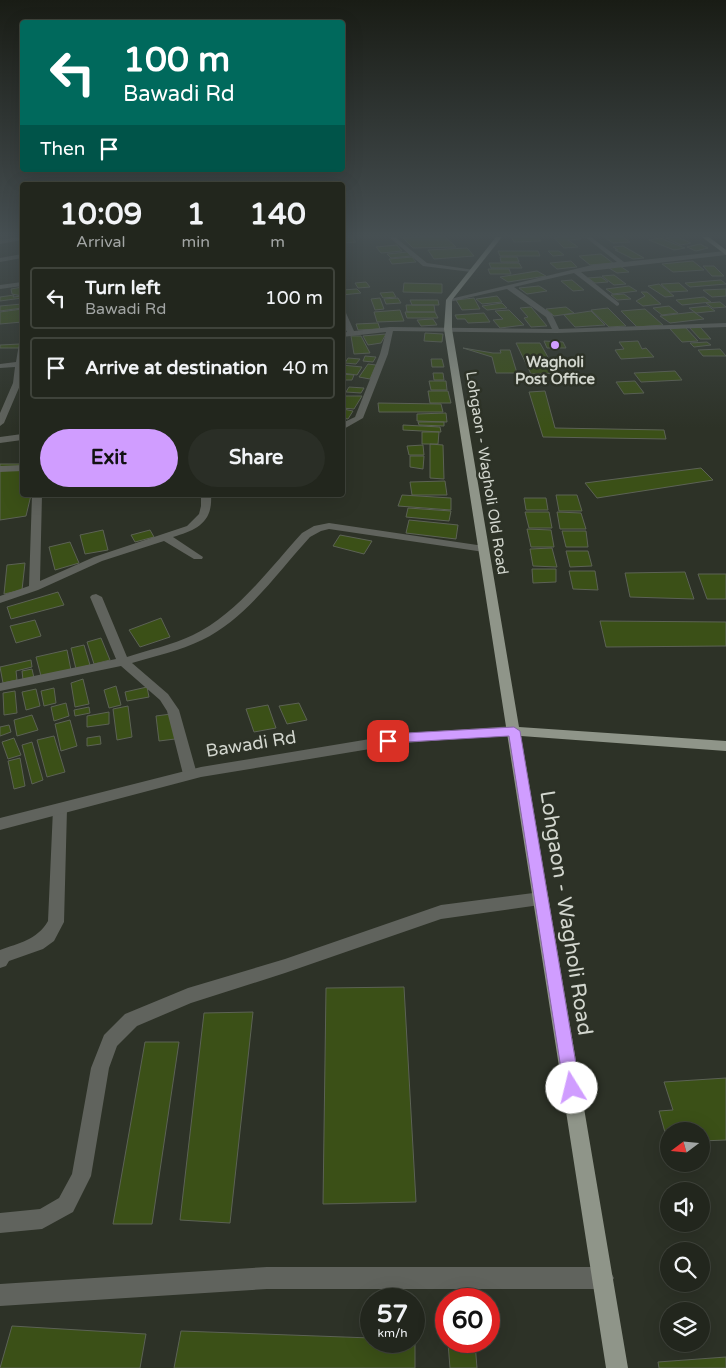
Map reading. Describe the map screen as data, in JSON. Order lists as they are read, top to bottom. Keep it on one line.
{"streets":{"main road":["Lohgaon - Wagholi Old Road","Lohgaon - Wagholi Road"],"street":["Bawadi Rd"]},"crossings":[["Lohgaon - Wagholi Old Road","Bawadi Rd"],["Lohgaon - Wagholi Old Road","Lohgaon - Wagholi Road"],["Bawadi Rd","Lohgaon - Wagholi Road"]],"places":["Wagholi Post Office"],"north":"left","page":{"turn":["100 m","Bawadi Rd"],"then":"Then","eta":["10:09","Arrival","1","min","140","m"],"list":[{"name":"Turn left","note":"Bawadi Rd","value":"100 m"},{"name":"Arrive at destination","value":"40 m"}],"buttons":["Exit","Share"],"speed":"57 km/h","limit":"60"}}
